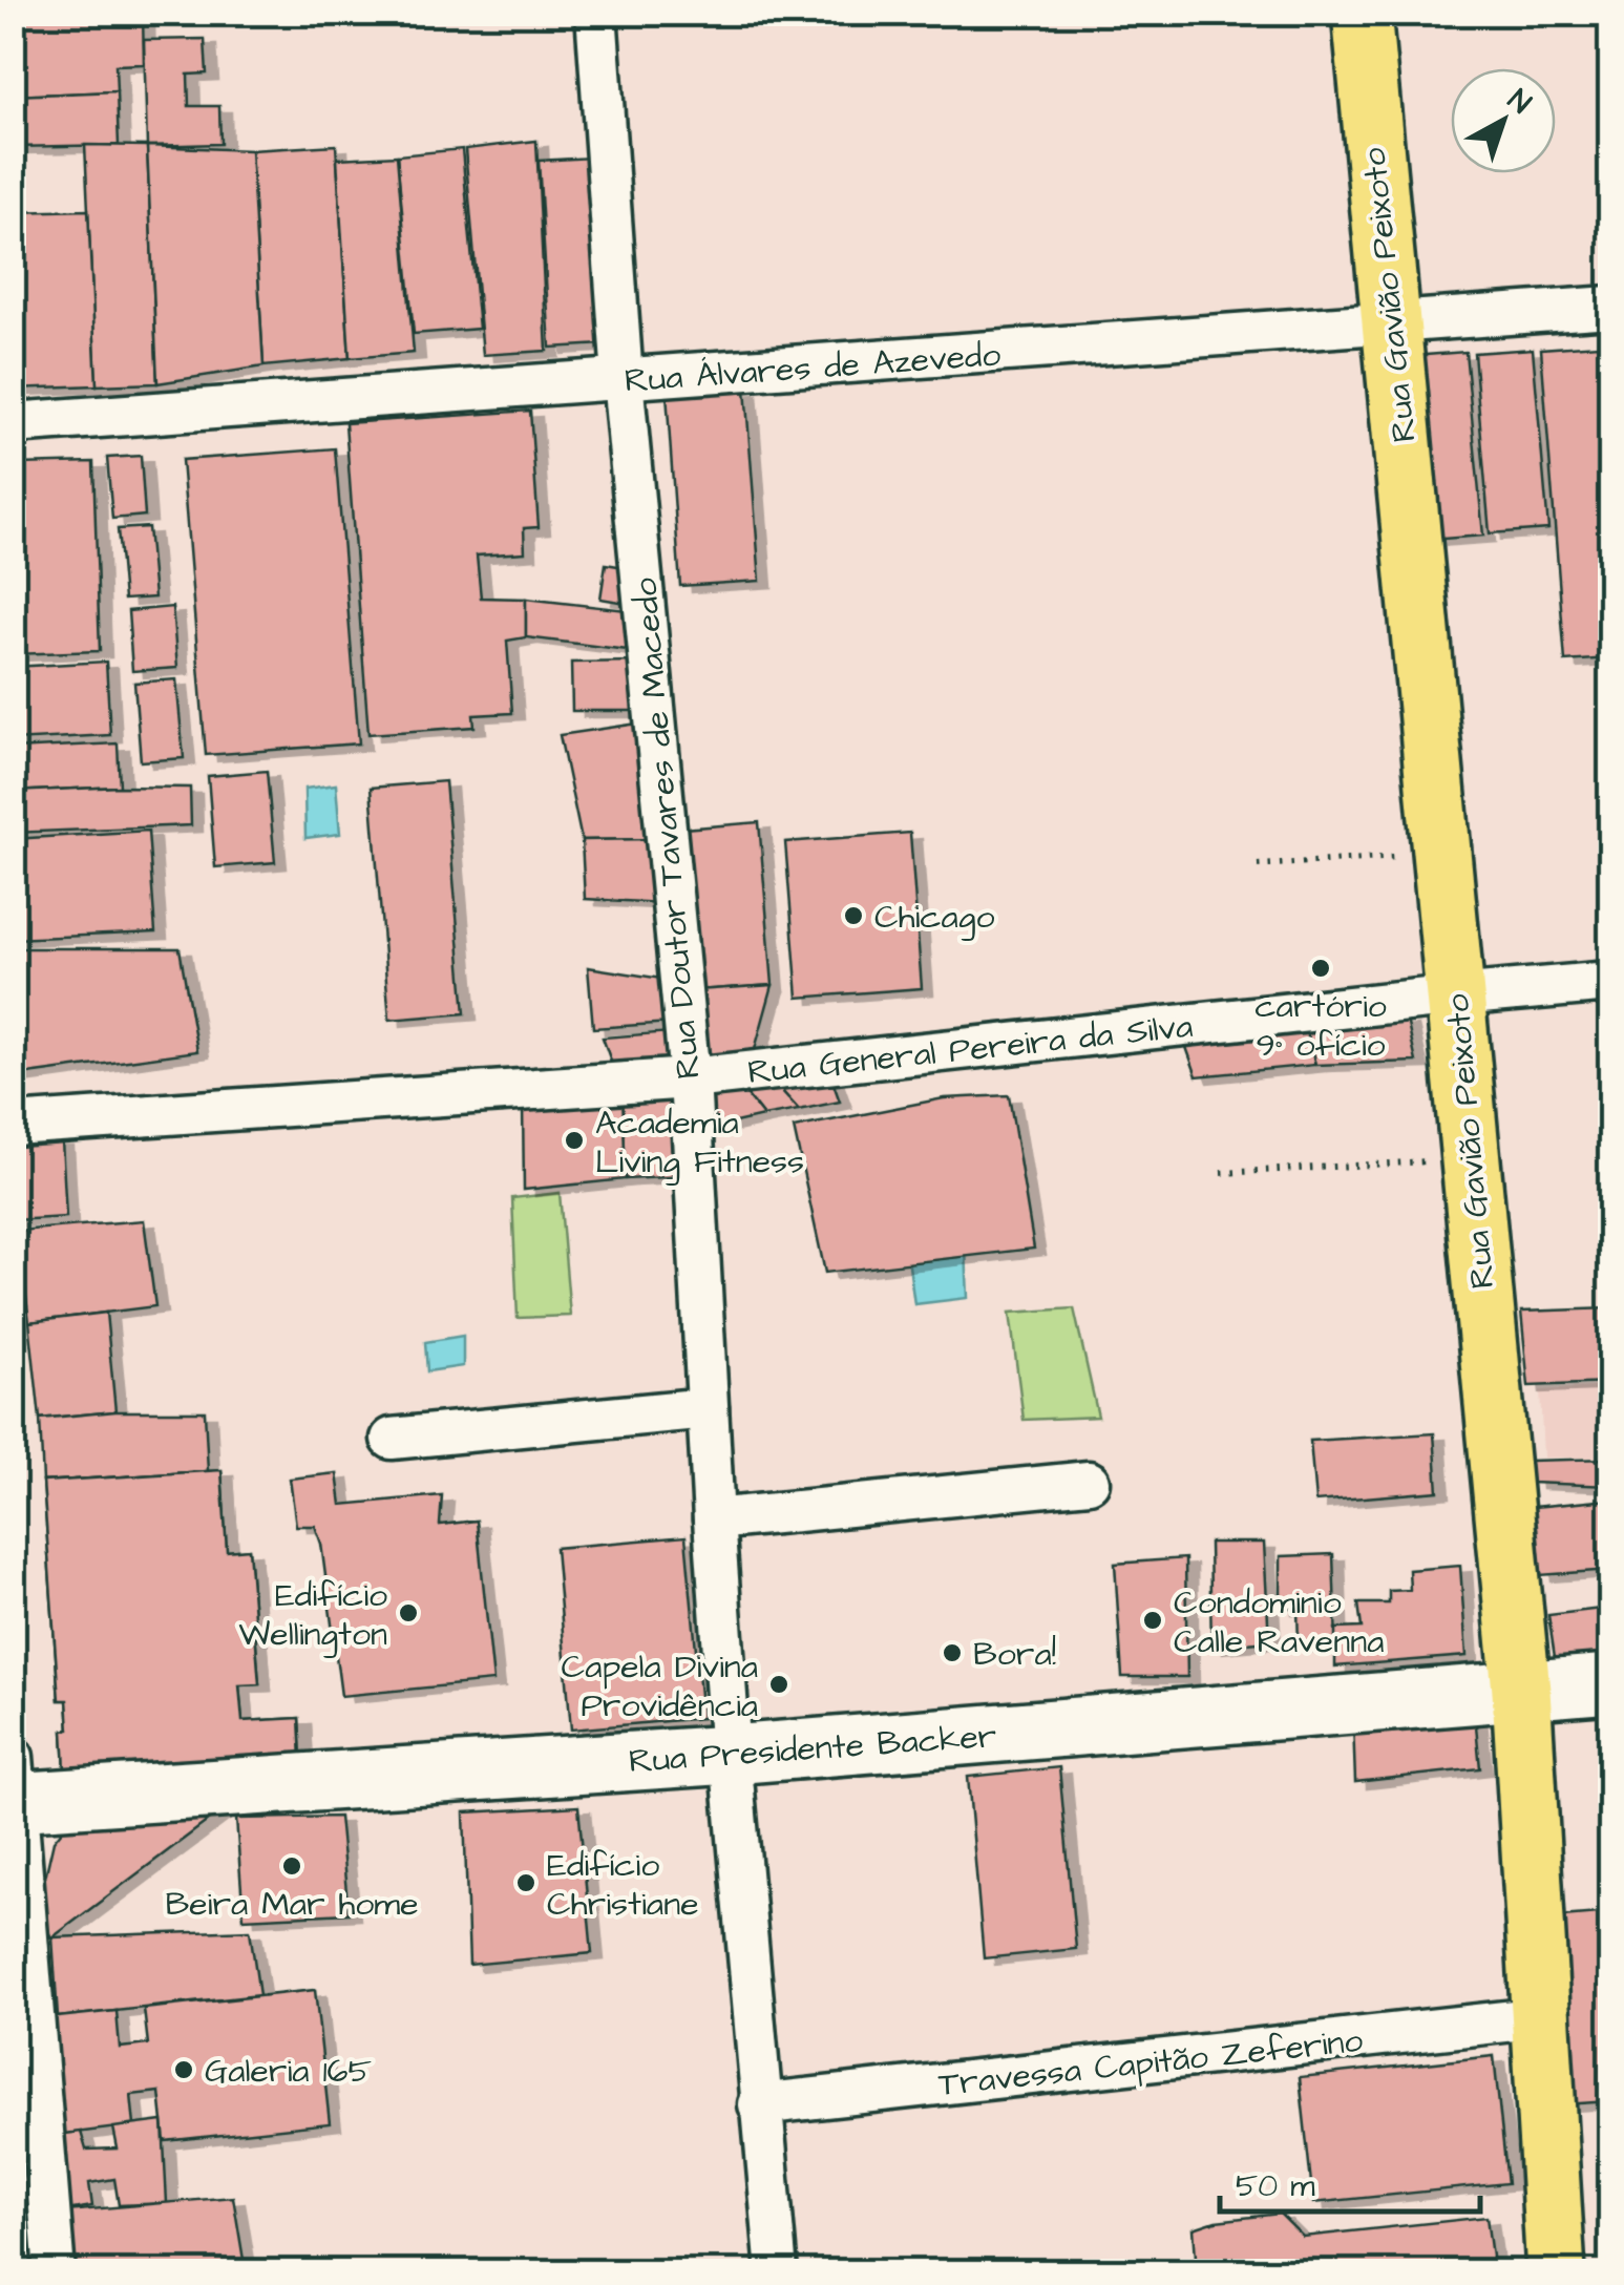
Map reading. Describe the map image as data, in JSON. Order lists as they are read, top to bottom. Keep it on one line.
{"streets":{"main road":["Rua Gavião Peixoto"],"street":["Rua Álvares de Azevedo","Rua Doutor Tavares de Macedo","Rua General Pereira da Silva","Rua Presidente Backer","Travessa Capitão Zeferino"]},"crossings":[["Rua Gavião Peixoto","Rua Álvares de Azevedo"],["Rua Gavião Peixoto","Rua General Pereira da Silva"],["Rua Gavião Peixoto","Rua Presidente Backer"],["Rua Gavião Peixoto","Travessa Capitão Zeferino"],["Rua Álvares de Azevedo","Rua Doutor Tavares de Macedo"],["Rua Doutor Tavares de Macedo","Rua General Pereira da Silva"],["Rua Doutor Tavares de Macedo","Rua Presidente Backer"],["Rua Doutor Tavares de Macedo","Travessa Capitão Zeferino"]],"places":["Chicago","cartório 9° ofício","Academia Living Fitness","Edifício Wellington","Condominio Calle Ravenna","Bora!","Capela Divina Providência","Beira Mar home","Edifício Christiane","Galeria 165"],"scale_bar":"50 m","north":"top right"}
